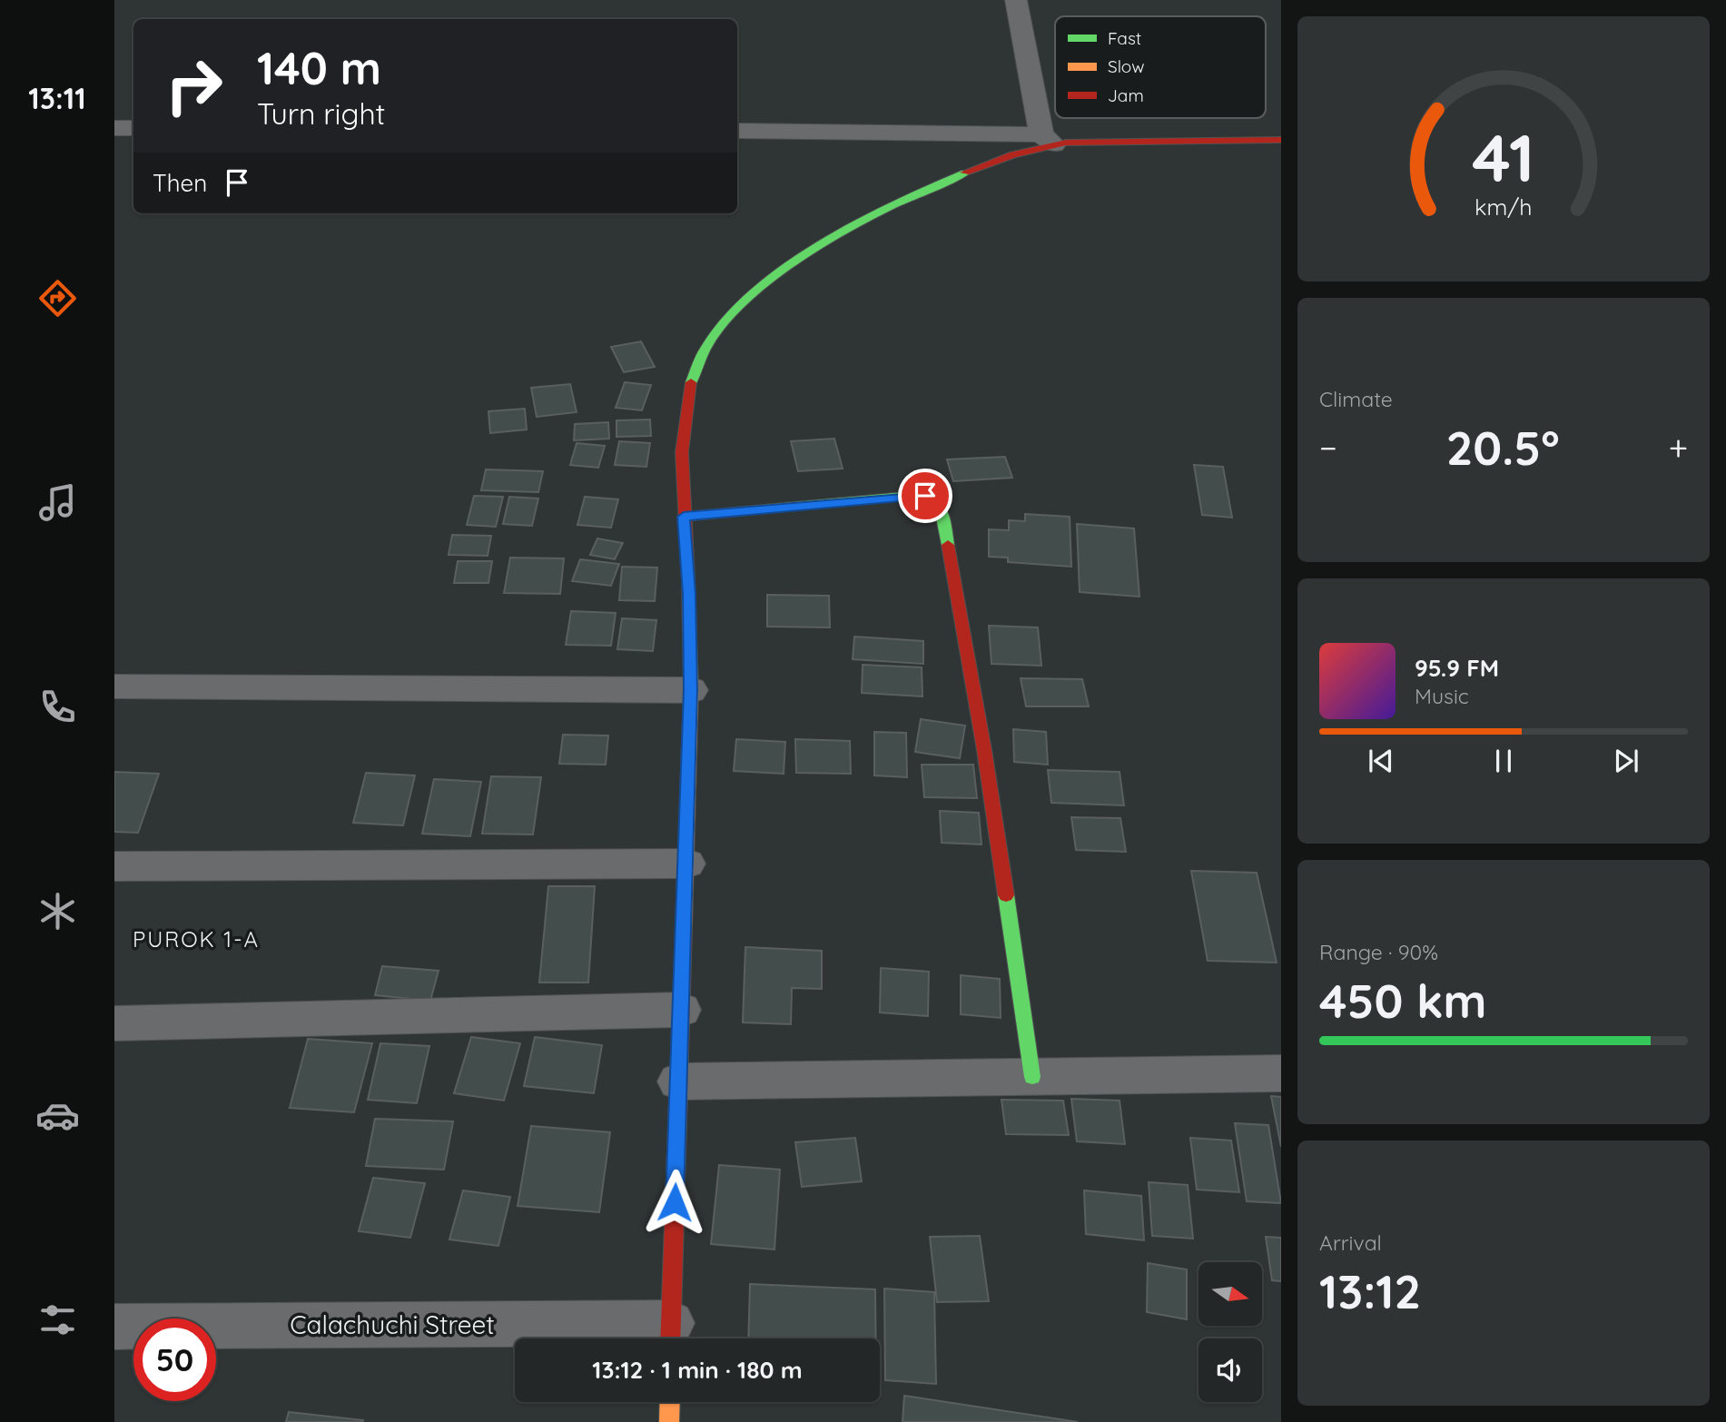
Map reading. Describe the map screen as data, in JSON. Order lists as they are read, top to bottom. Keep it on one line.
{"streets":{"street":["Calachuchi Street"]},"districts":["PUROK 1-A"],"legend":["Fast","Slow","Jam"],"north":"right","page":{"tabs":"13:11","turn":["140 m","Turn right"],"then":"Then","tile":["Climate",["Range · 90%","450 km"],["Arrival","13:12"]],"heat":["−","20.5°","+"],"song":["95.9 FM","Music"],"limit":"50","trip":"13:12 · 1 min · 180 m","gauge":["41","km/h"]}}
